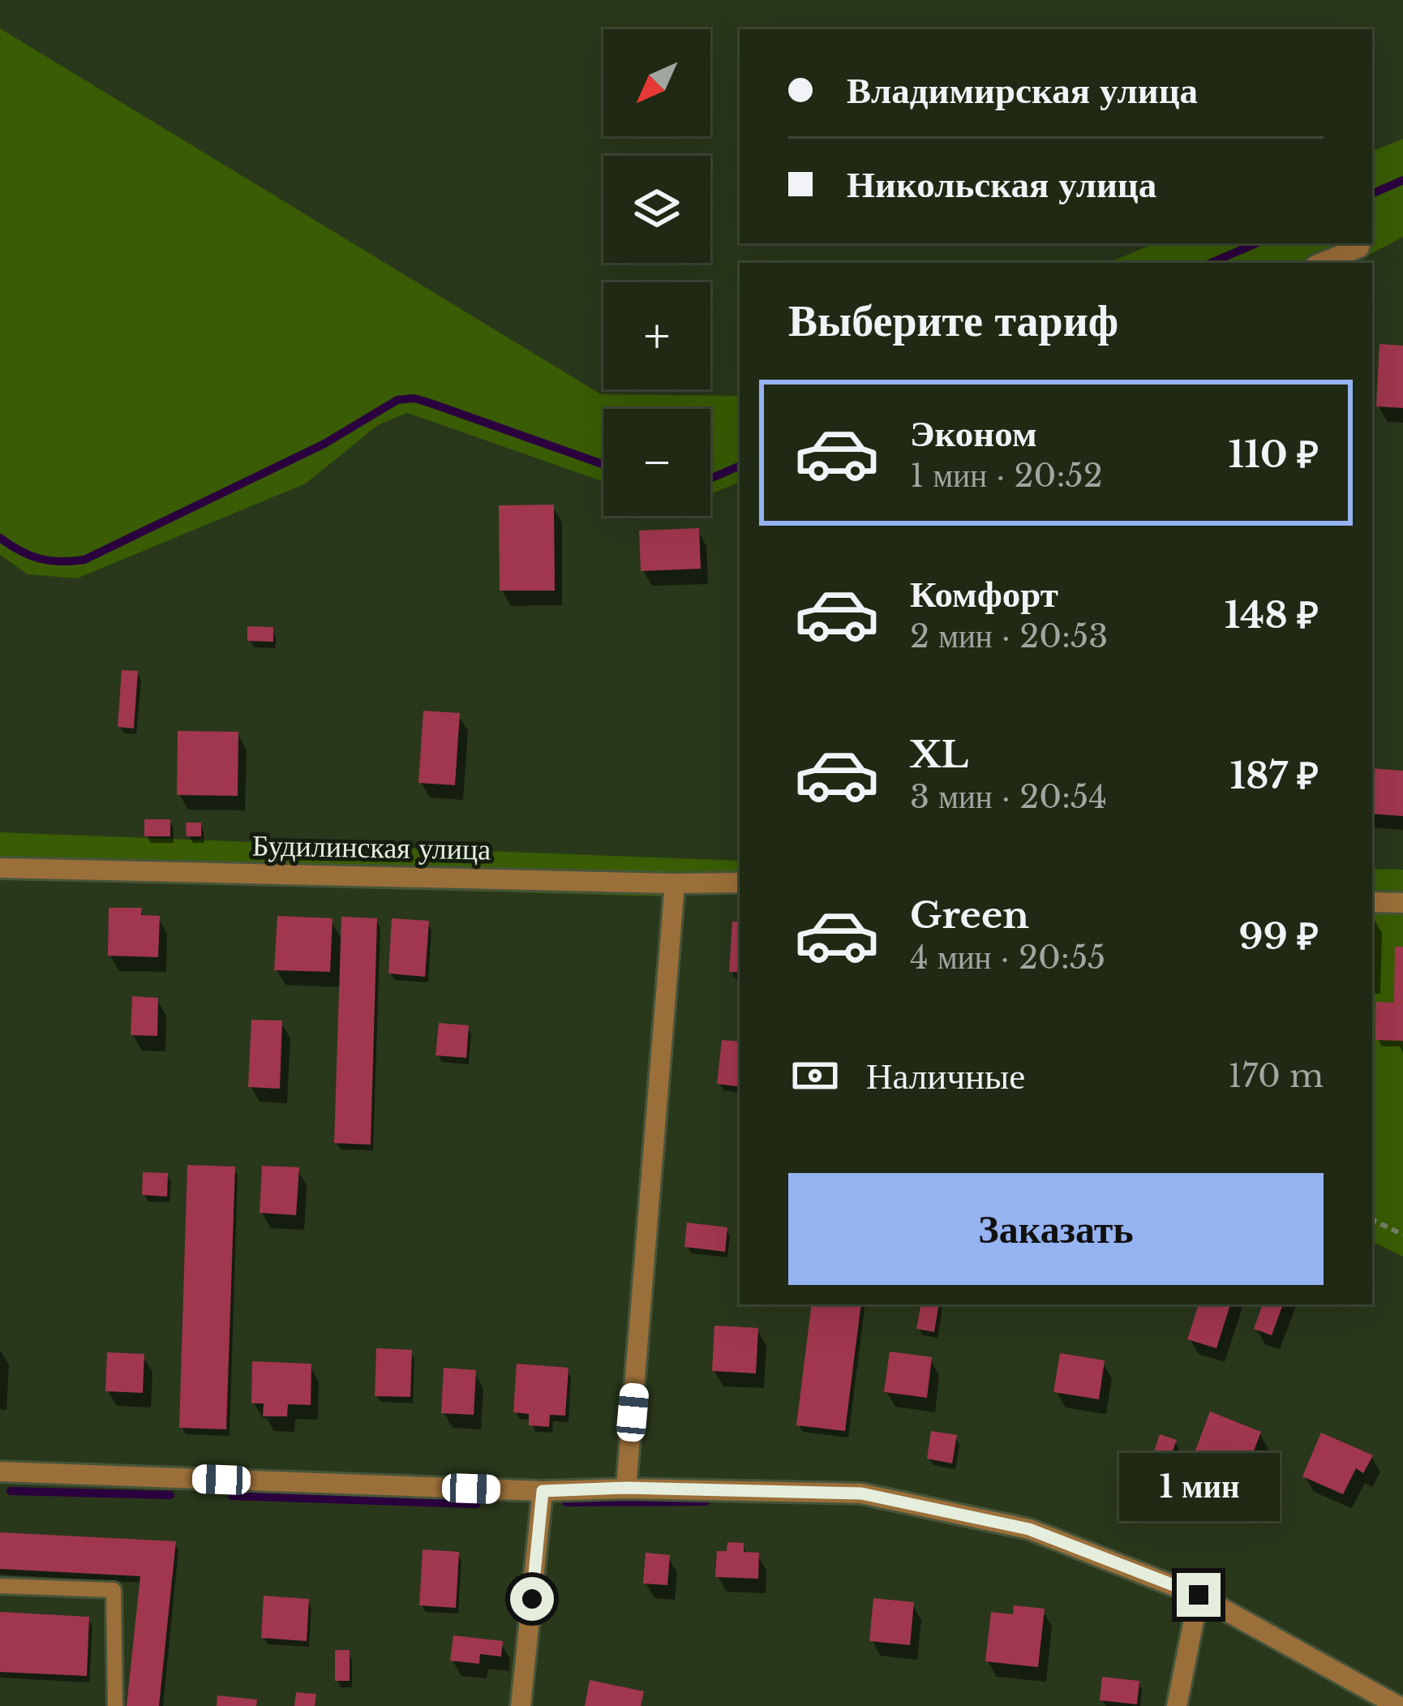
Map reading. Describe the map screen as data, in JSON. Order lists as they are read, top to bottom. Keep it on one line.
{"streets":{"street":["Будилинская улица"]},"north":"bottom left","page":{"map_buttons":["+","−"],"banner":["Владимирская улица","Никольская улица"],"heading":"Выберите тариф","list":[{"name":"Эконом","note":"1 мин · 20:52","value":"110 ₽"},{"name":"Комфорт","note":"2 мин · 20:53","value":"148 ₽"},{"name":"XL","note":"3 мин · 20:54","value":"187 ₽"},{"name":"Green","note":"4 мин · 20:55","value":"99 ₽"}],"pay":["Наличные","170 m"],"buttons":"Заказать","bubble":"1 мин"}}
